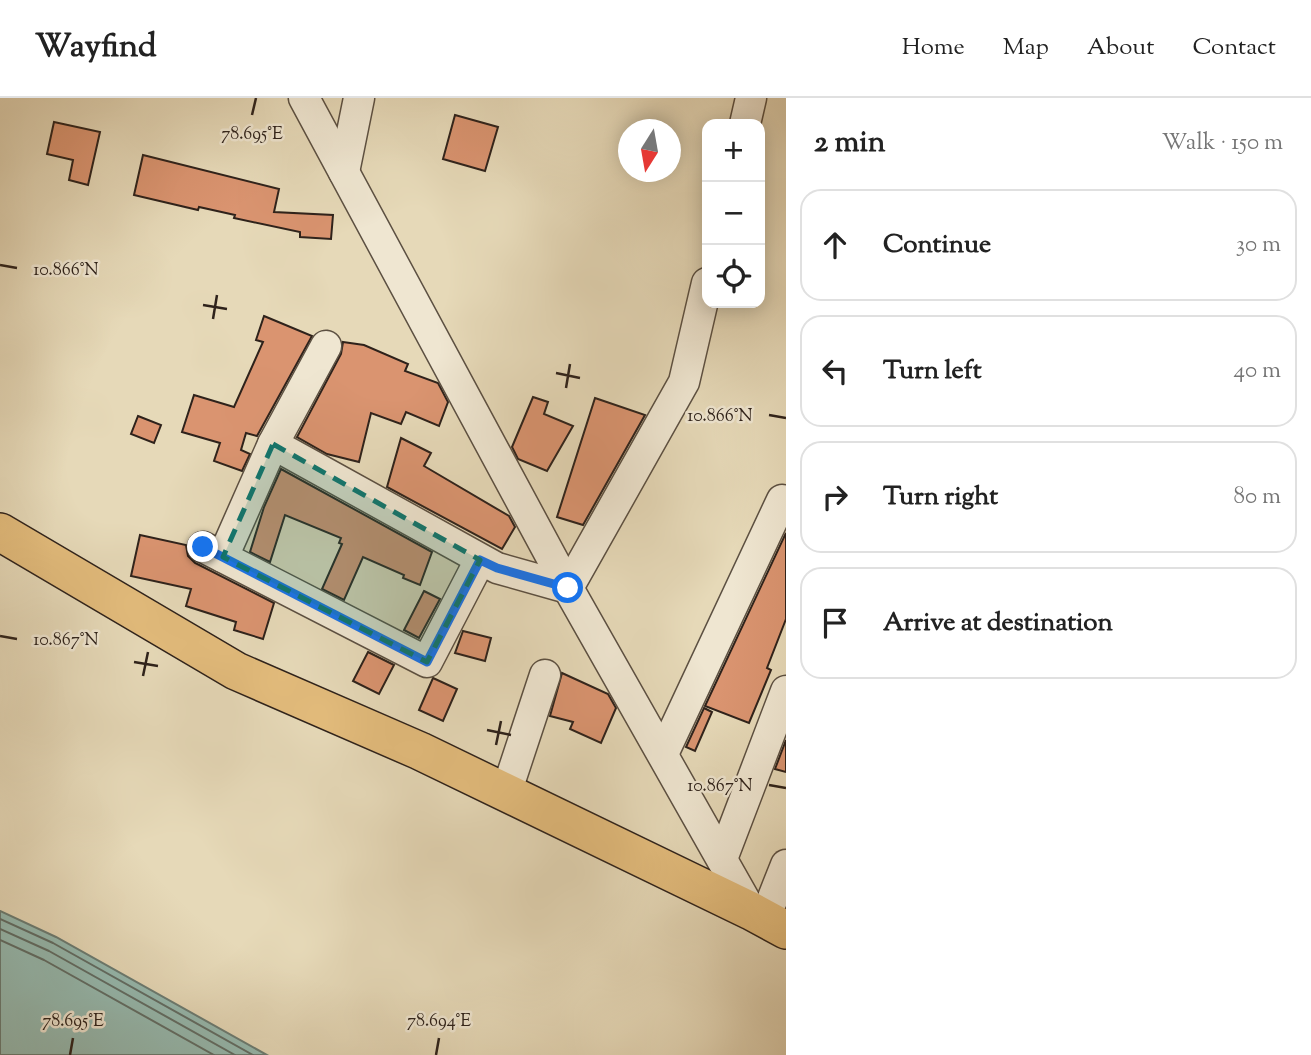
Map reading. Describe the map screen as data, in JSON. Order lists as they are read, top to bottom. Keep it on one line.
{"north":"bottom","page":{"header":"Wayfind","nav":["Home","Map","About","Contact"],"heading":["2 min","Walk · 150 m"],"map_buttons":["+","−"],"list":[["Continue","30 m"],["Turn left","40 m"],["Turn right","80 m"],"Arrive at destination"]},"coordinates":["78.695°E","10.866°N","10.867°N","78.694°E"]}
